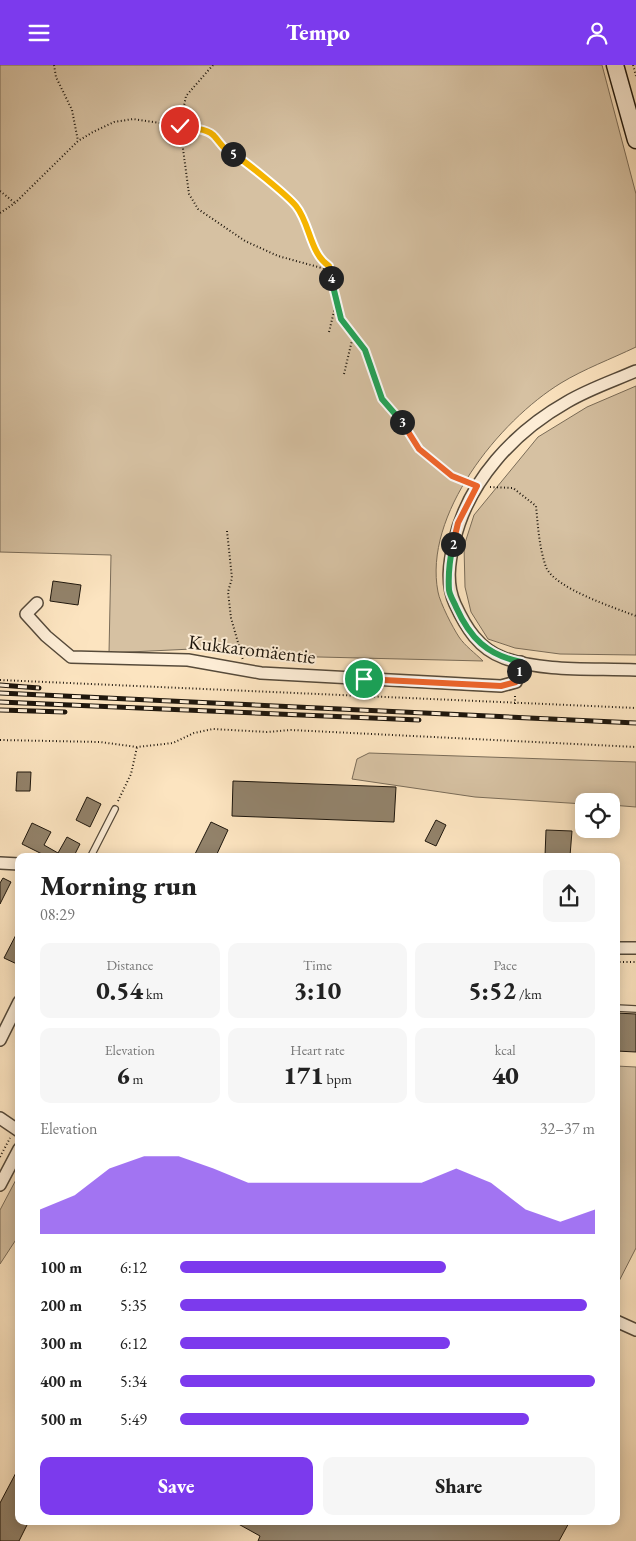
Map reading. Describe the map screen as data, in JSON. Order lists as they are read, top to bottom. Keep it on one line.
{"streets":{"street":["Kukkaromäentie"]},"page":{"header":"Tempo","pins":["5","4","3","2","1"],"heading":["Morning run","08:29"],"stats":[["Distance","0.54 km"],["Time","3:10"],["Pace","5:52 /km"],["Elevation","6 m"],["Heart rate","171 bpm"],["kcal","40"]],"chart":["Elevation","32–37 m"],"list":[{"name":"100 m","note":"6:12"},{"name":"200 m","note":"5:35"},{"name":"300 m","note":"6:12"},{"name":"400 m","note":"5:34"},{"name":"500 m","note":"5:49"}],"buttons":["Save","Share"]}}
